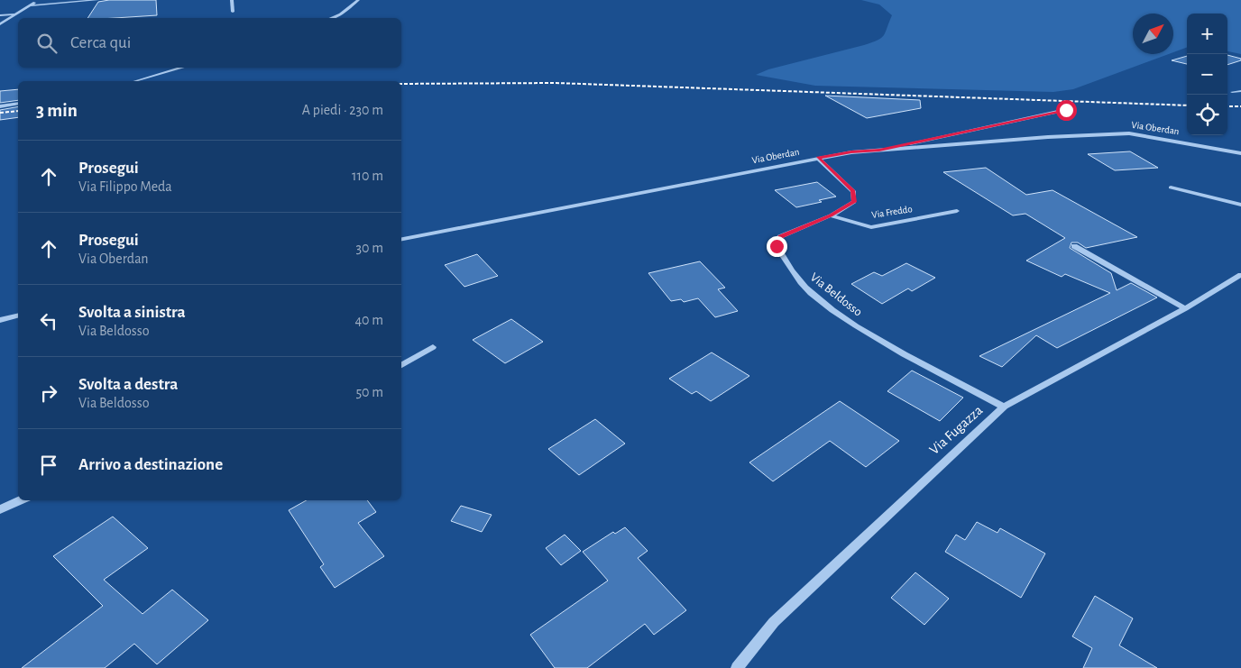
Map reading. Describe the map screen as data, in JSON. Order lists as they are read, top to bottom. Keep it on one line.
{"streets":{"street":["Via Oberdan","Via Freddo","Via Beldosso","Via Fugazza"]},"crossings":[["Via Oberdan","Via Beldosso"],["Via Freddo","Via Beldosso"],["Via Beldosso","Via Fugazza"]],"north":"top right","page":{"map_buttons":["+","−"],"search":"Cerca qui","heading":["3 min","A piedi · 230 m"],"list":[["Prosegui","Via Filippo Meda","110 m"],["Prosegui","Via Oberdan","30 m"],["Svolta a sinistra","Via Beldosso","40 m"],["Svolta a destra","Via Beldosso","50 m"],"Arrivo a destinazione"]}}
